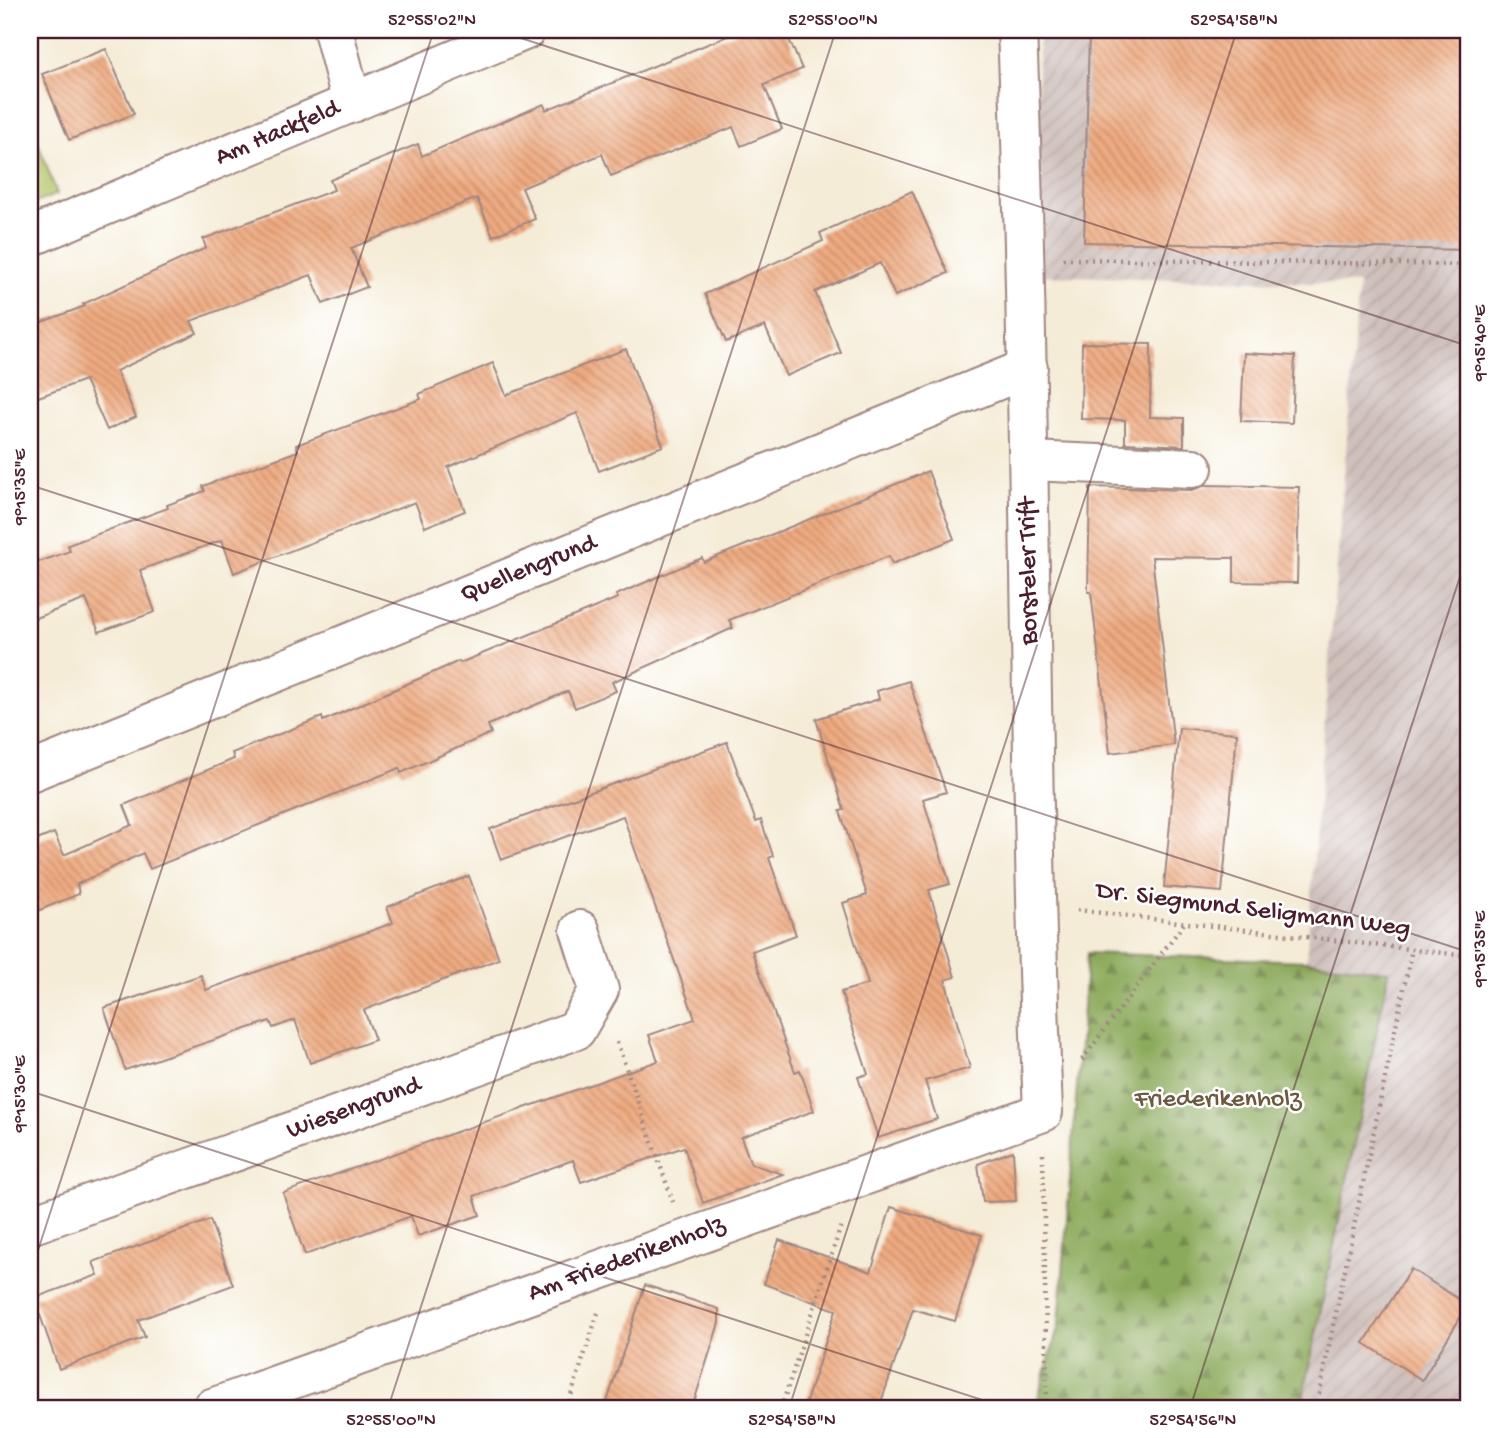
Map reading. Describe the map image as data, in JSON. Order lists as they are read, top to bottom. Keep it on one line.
{"streets":{"street":["Am Hackfeld","Quellengrund","Borsteler Trift","Wiesengrund","Am Friederikenholz"],"path":["Dr. Siegmund Seligmann Weg"]},"crossings":[["Quellengrund","Borsteler Trift"],["Borsteler Trift","Dr. Siegmund Seligmann Weg"],["Borsteler Trift","Am Friederikenholz"]],"parks":["Friederikenholz"],"coordinates":["52°55'02\"N","52°55'00\"N","52°54'58\"N","9°15'40\"E","9°15'35\"E","9°15'30\"E","52°54'56\"N"]}
